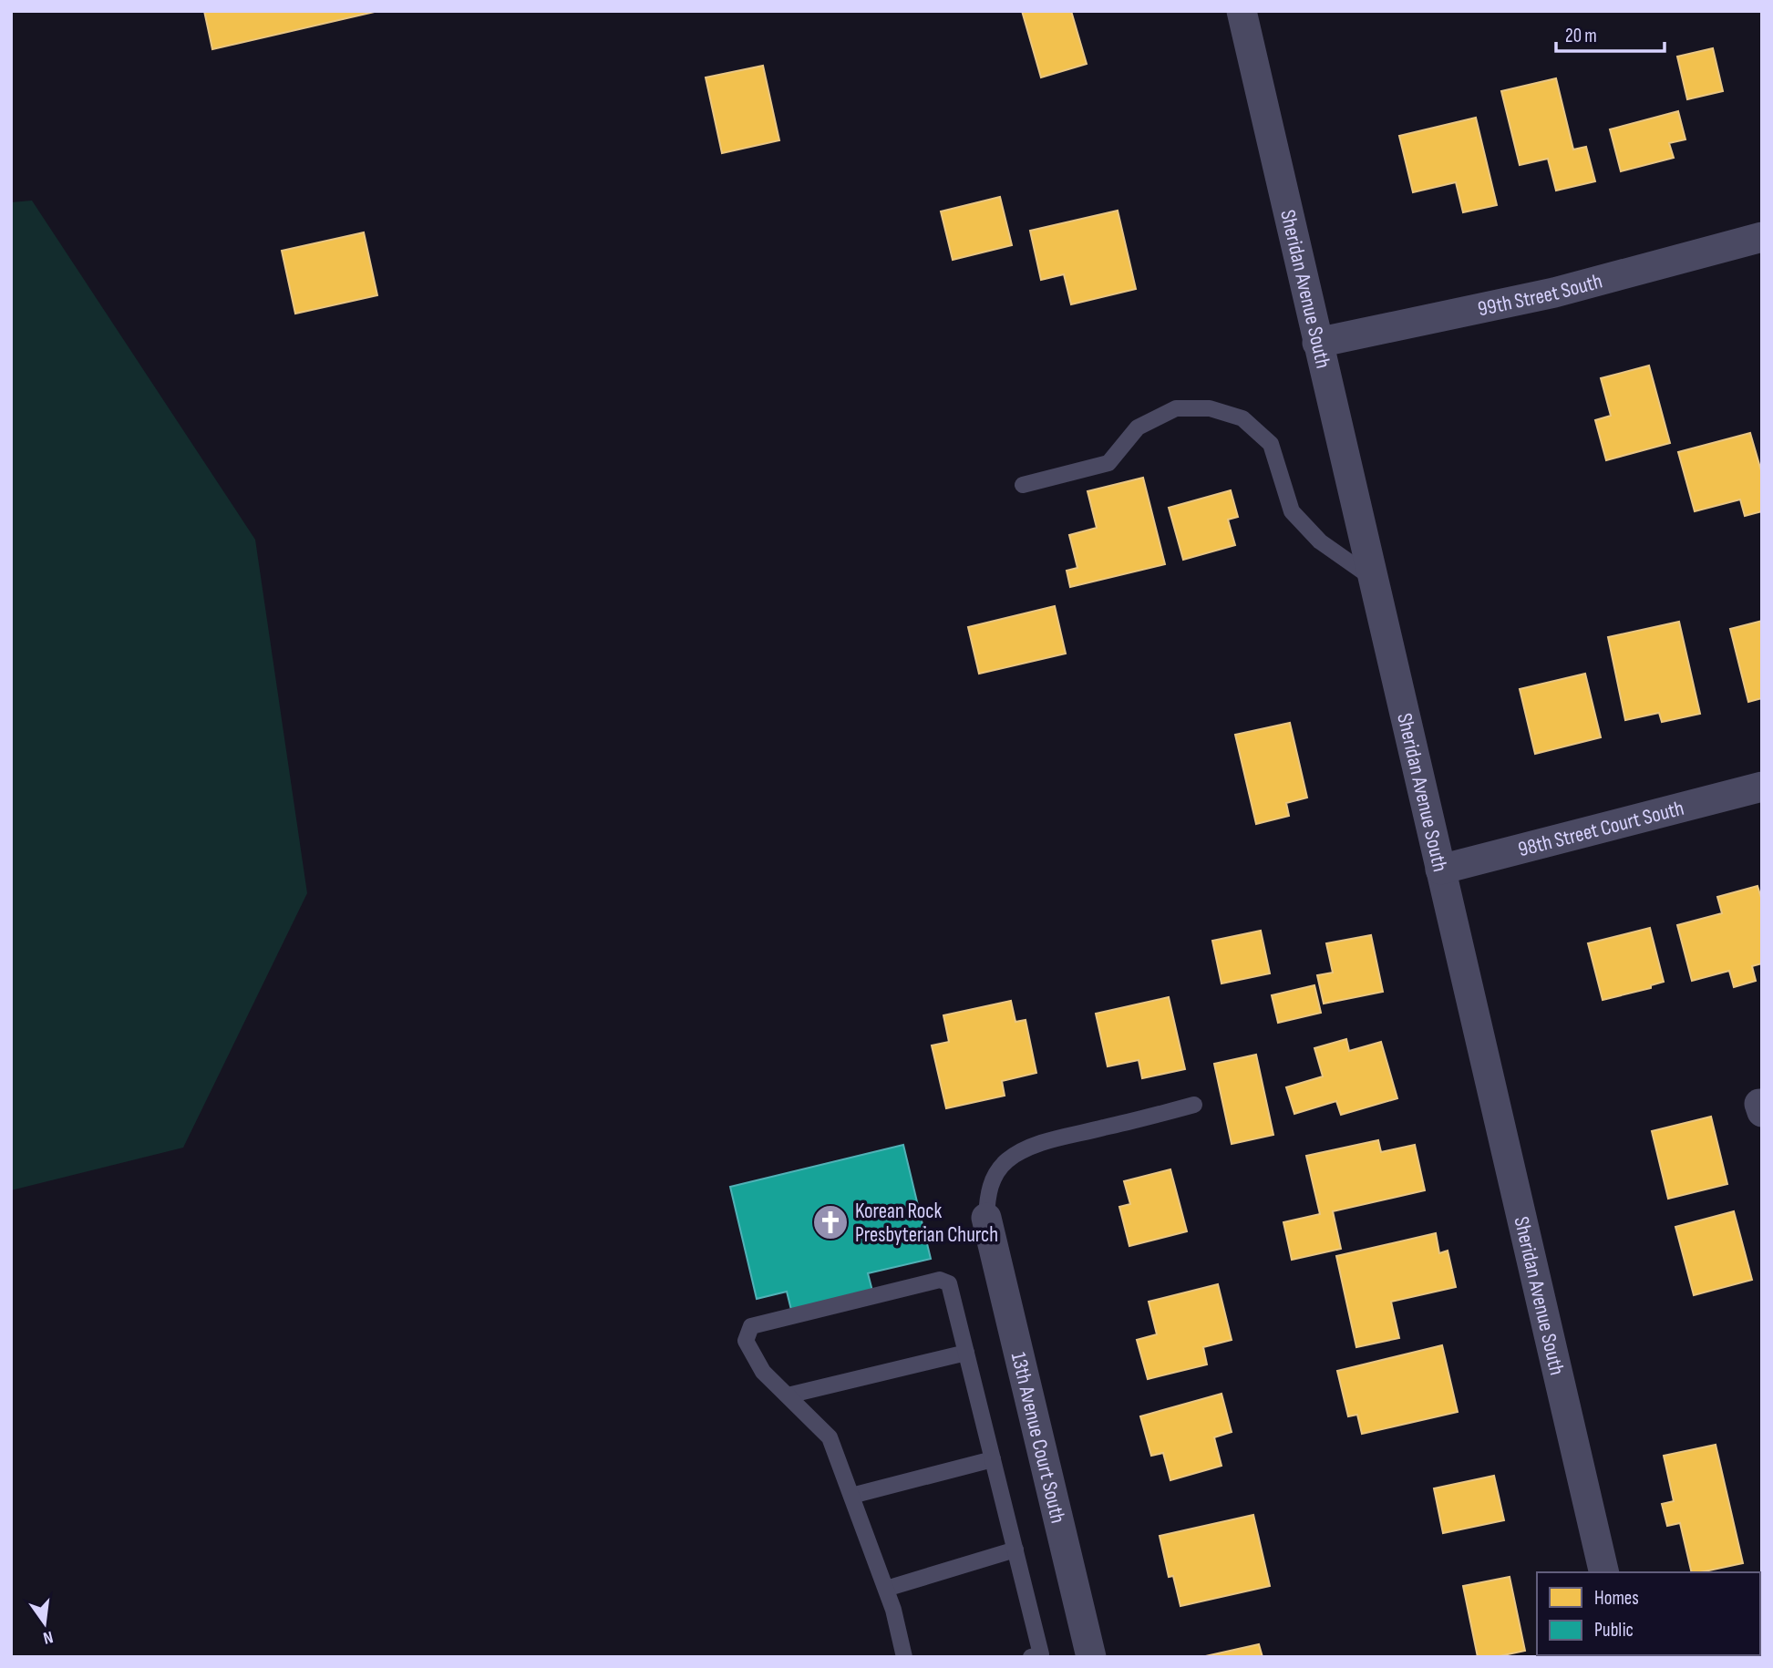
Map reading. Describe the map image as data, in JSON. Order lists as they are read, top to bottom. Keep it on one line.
{"streets":{"street":["Sheridan Avenue South","99th Street South","98th Street Court South","13th Avenue Court South"]},"crossings":[["Sheridan Avenue South","99th Street South"],["Sheridan Avenue South","98th Street Court South"]],"places":{"church":["Korean Rock Presbyterian Church"]},"legend":["Homes","Public"],"scale_bar":"20 m","north":"bottom"}
